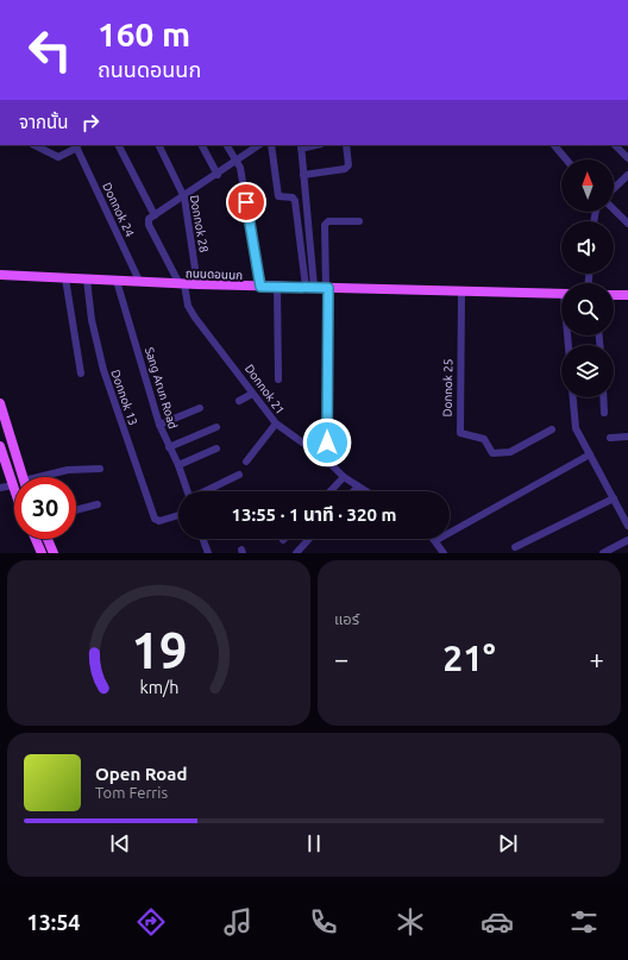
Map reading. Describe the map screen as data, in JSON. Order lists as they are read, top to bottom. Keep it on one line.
{"streets":{"main road":["ถนนดอนนก"],"street":["Donnok 24","Donnok 28","Sang Arun Road","Donnok 25","Donnok 21","Donnok 13"]},"crossings":[["Donnok 24","ถนนดอนนก"],["Donnok 28","ถนนดอนนก"],["ถนนดอนนก","Sang Arun Road"],["ถนนดอนนก","Donnok 25"],["ถนนดอนนก","Donnok 21"],["ถนนดอนนก","Donnok 13"]],"north":"top","page":{"turn":["160 m","ถนนดอนนก"],"then":"จากนั้น","limit":"30","trip":"13:55 · 1 นาที · 320 m","tile":"แอร์","heat":["−","21°","+"],"song":["Open Road","Tom Ferris"],"tabs":"13:54","gauge":["19","km/h"]}}
